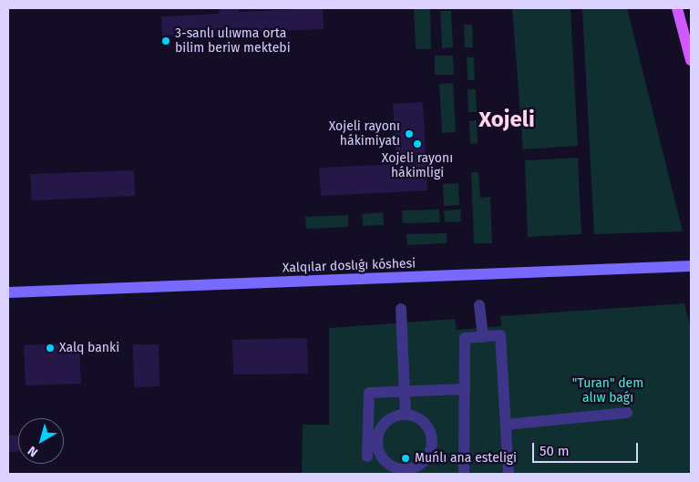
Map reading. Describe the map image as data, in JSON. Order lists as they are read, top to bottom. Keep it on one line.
{"streets":{"street":["Xalqılar doslıǵı kóshesi"]},"districts":["Xojeli"],"parks":["\"Turan\" dem alıw baǵı"],"places":["3-sanlı ulıwma orta bilim beriw mektebi","Xojeli rayonı hákimiyatı","Xojeli rayonı hákimligi","Xalq banki","Muńlı ana esteligi"],"scale_bar":"50 m","north":"bottom left"}
